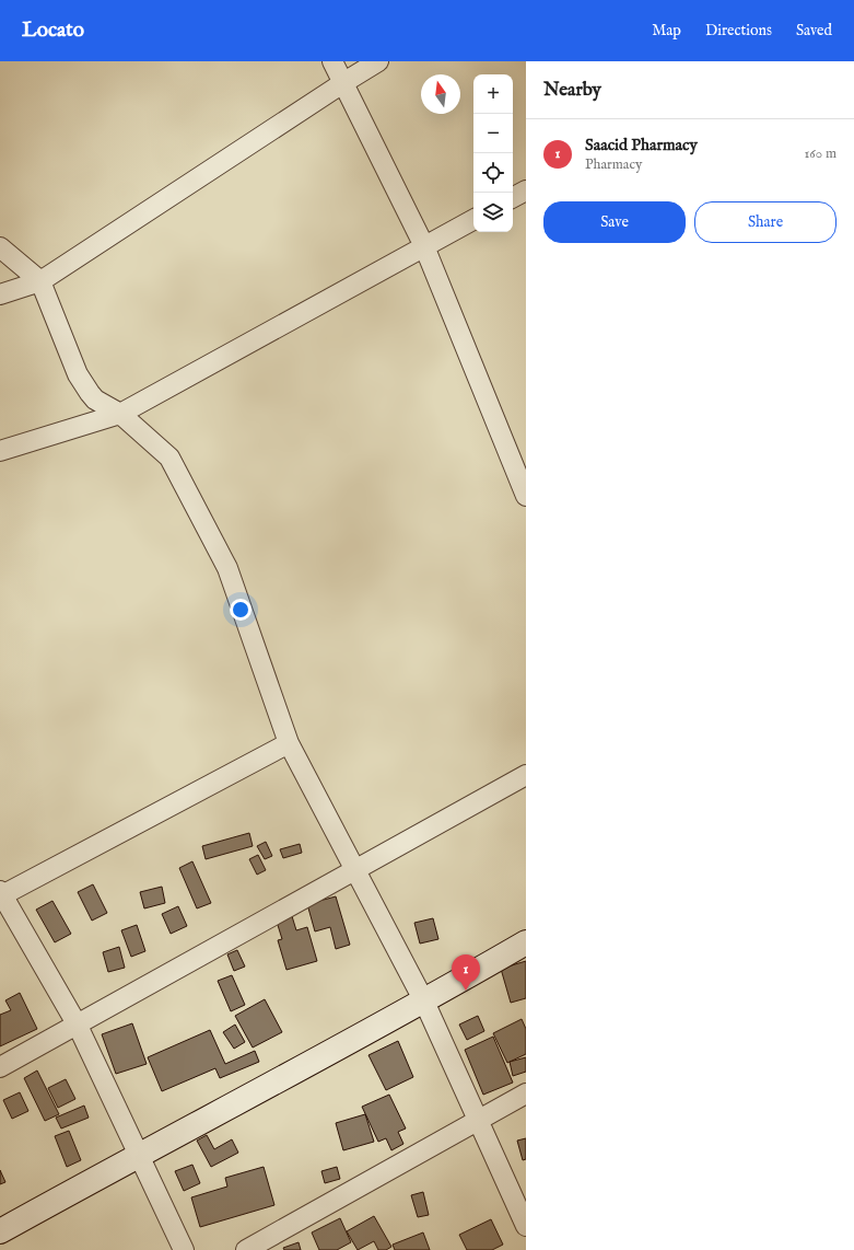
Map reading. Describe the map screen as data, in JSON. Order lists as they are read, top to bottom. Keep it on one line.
{"north":"top","page":{"header":"Locato","nav":["Map","Directions","Saved"],"heading":"Nearby","map_buttons":["+","−"],"list":[{"mark":"1","name":"Saacid Pharmacy","note":"Pharmacy","value":"160 m"}],"buttons":["Save","Share"],"pins":"1"}}
